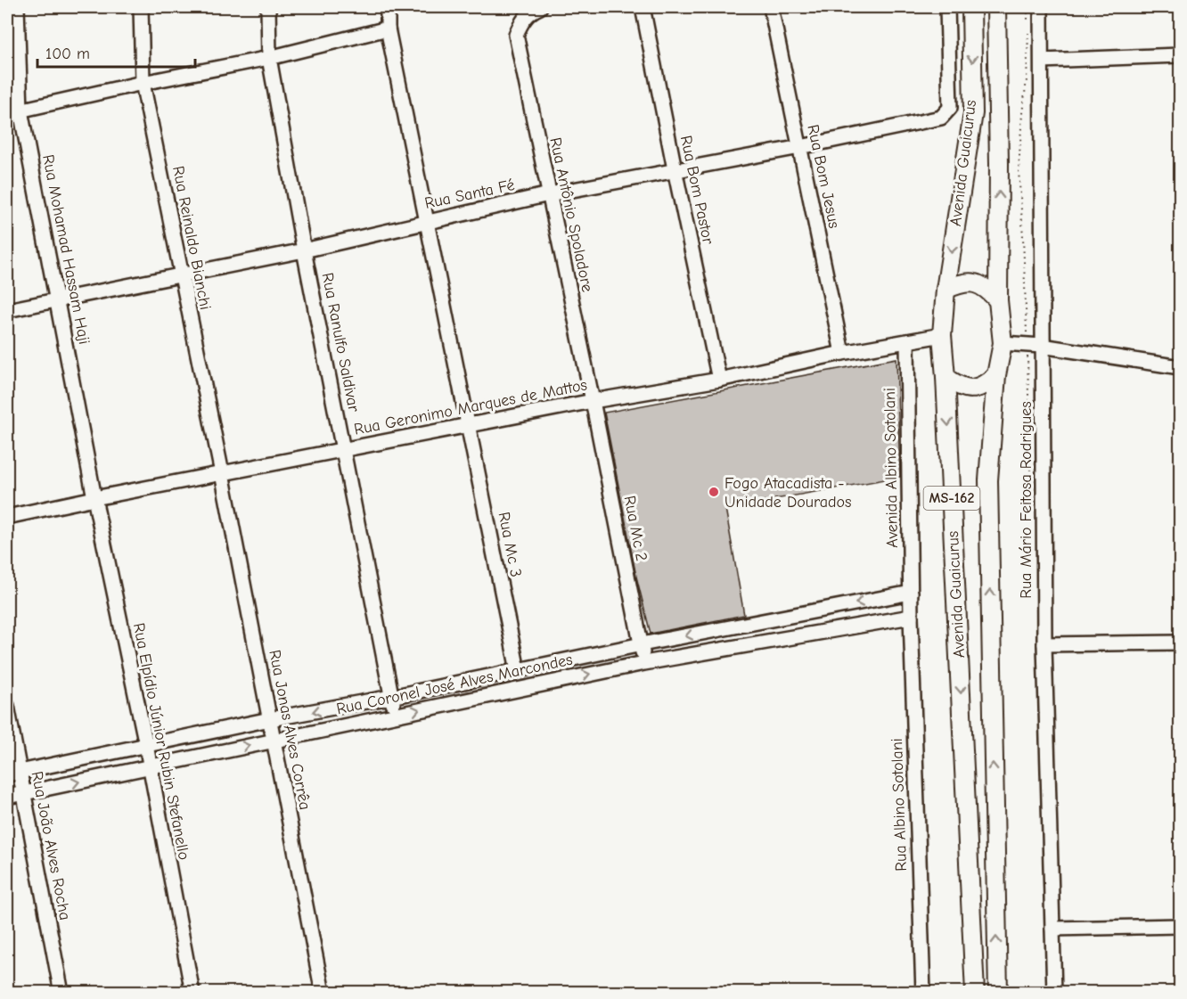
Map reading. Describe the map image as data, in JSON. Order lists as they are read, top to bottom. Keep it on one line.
{"streets":{"main road":["Avenida Guaicurus","MS-162"],"street":["Rua Bom Jesus","Rua Bom Pastor","Rua Santa Fé","Rua Antônio Spoladore","Rua Reinaldo Bianchi","Rua Mohamad Hassam Haji","Rua Ranulfo Saldivar","Rua Geronimo Marques de Mattos","Avenida Albino Sotolani","Rua Mário Feitosa Rodrigues","Rua Mc 2","Rua Mc 3","Rua Coronel José Alves Marcondes","Rua Jonas Alves Corrêa","Rua Elpídio Júnior Rubin Stefanello","Rua Albino Sotolani","Rua João Alves Rocha"]},"crossings":[["Avenida Guaicurus","Rua Geronimo Marques de Mattos"],["Rua Bom Jesus","Rua Santa Fé"],["Rua Bom Jesus","Rua Geronimo Marques de Mattos"],["Rua Bom Pastor","Rua Santa Fé"],["Rua Bom Pastor","Rua Geronimo Marques de Mattos"],["Rua Santa Fé","Rua Antônio Spoladore"],["Rua Santa Fé","Rua Reinaldo Bianchi"],["Rua Santa Fé","Rua Mohamad Hassam Haji"],["Rua Santa Fé","Rua Ranulfo Saldivar"],["Rua Santa Fé","Rua Mc 3"],["Rua Antônio Spoladore","Rua Geronimo Marques de Mattos"],["Rua Antônio Spoladore","Rua Mc 2"],["Rua Reinaldo Bianchi","Rua Geronimo Marques de Mattos"],["Rua Reinaldo Bianchi","Rua Jonas Alves Corrêa"],["Rua Mohamad Hassam Haji","Rua Geronimo Marques de Mattos"],["Rua Mohamad Hassam Haji","Rua Elpídio Júnior Rubin Stefanello"],["Rua Ranulfo Saldivar","Rua Geronimo Marques de Mattos"],["Rua Ranulfo Saldivar","Rua Coronel José Alves Marcondes"],["Rua Geronimo Marques de Mattos","Avenida Albino Sotolani"],["Rua Geronimo Marques de Mattos","Rua Mc 2"],["Rua Geronimo Marques de Mattos","Rua Mc 3"],["Rua Geronimo Marques de Mattos","Rua Jonas Alves Corrêa"],["Rua Geronimo Marques de Mattos","Rua Elpídio Júnior Rubin Stefanello"],["Avenida Albino Sotolani","Rua Coronel José Alves Marcondes"],["Avenida Albino Sotolani","Rua Albino Sotolani"],["Rua Mc 2","Rua Coronel José Alves Marcondes"],["Rua Mc 3","Rua Coronel José Alves Marcondes"],["Rua Coronel José Alves Marcondes","Rua Jonas Alves Corrêa"],["Rua Coronel José Alves Marcondes","Rua Elpídio Júnior Rubin Stefanello"],["Rua Coronel José Alves Marcondes","Rua Albino Sotolani"],["Rua Coronel José Alves Marcondes","Rua João Alves Rocha"]],"places":["Fogo Atacadista - Unidade Dourados"],"scale_bar":"100 m"}
